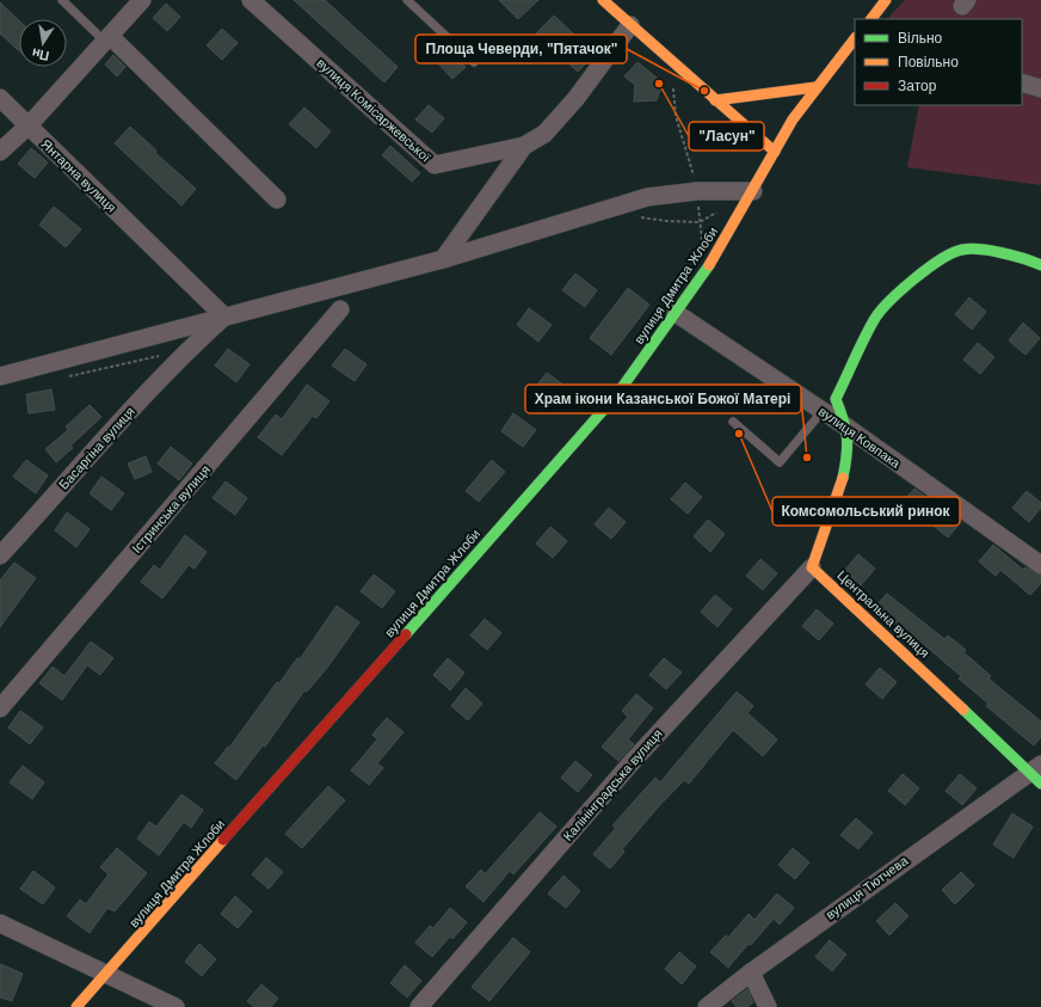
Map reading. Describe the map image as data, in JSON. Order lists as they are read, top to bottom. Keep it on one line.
{"streets":{"main road":["вулиця Дмитра Жлоби","Центральна вулиця"],"street":["вулиця Комісаржевської","Янтарна вулиця","вулиця Ковпака","Басаргіна вулиця","Істринська вулиця","Калінінградська вулиця","вулиця Тютчева"]},"crossings":[["Янтарна вулиця","Басаргіна вулиця"],["вулиця Дмитра Жлоби","вулиця Ковпака"],["Центральна вулиця","Калінінградська вулиця"],["Центральна вулиця","вулиця Тютчева"]],"places":["\"Ласун\"","Площа Чеверди, \"Пятачок\"","Комсомольський ринок","Храм ікони Казанської Божої Матері"],"legend":["Вільно","Повільно","Затор"],"north":"bottom"}
